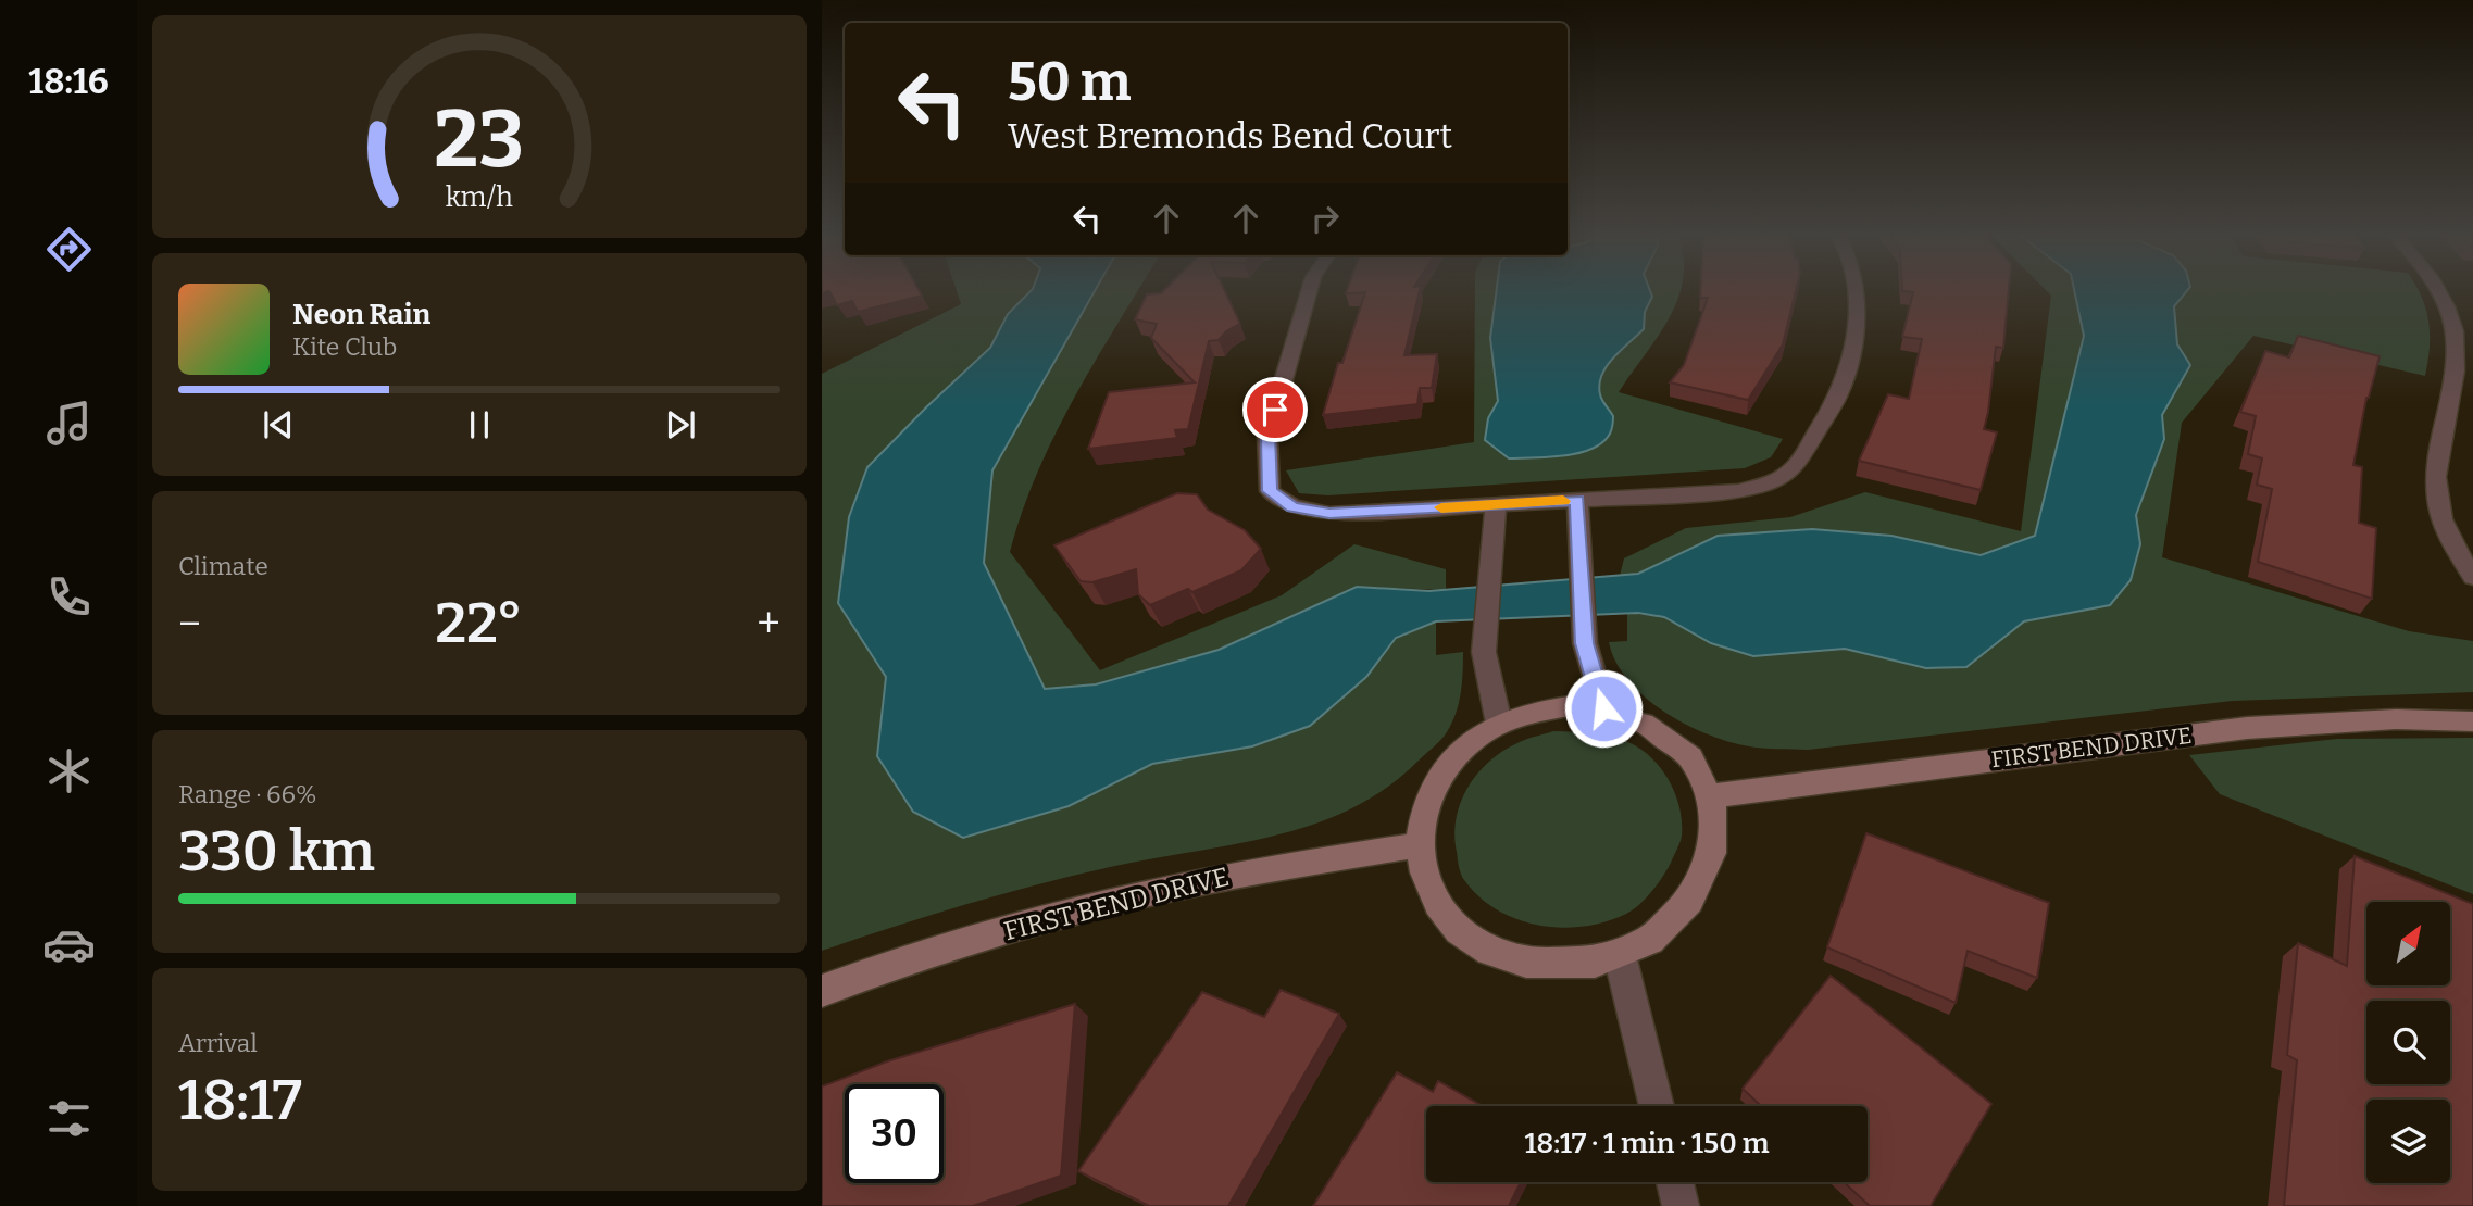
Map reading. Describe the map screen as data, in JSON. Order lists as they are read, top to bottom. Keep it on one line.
{"streets":{"street":["FIRST BEND DRIVE"]},"north":"top right","page":{"tabs":"18:16","turn":["50 m","West Bremonds Bend Court"],"song":["Neon Rain","Kite Club"],"tile":["Climate",["Range · 66%","330 km"],["Arrival","18:17"]],"heat":["−","22°","+"],"limit":"30","trip":"18:17 · 1 min · 150 m","gauge":["23","km/h"]}}
